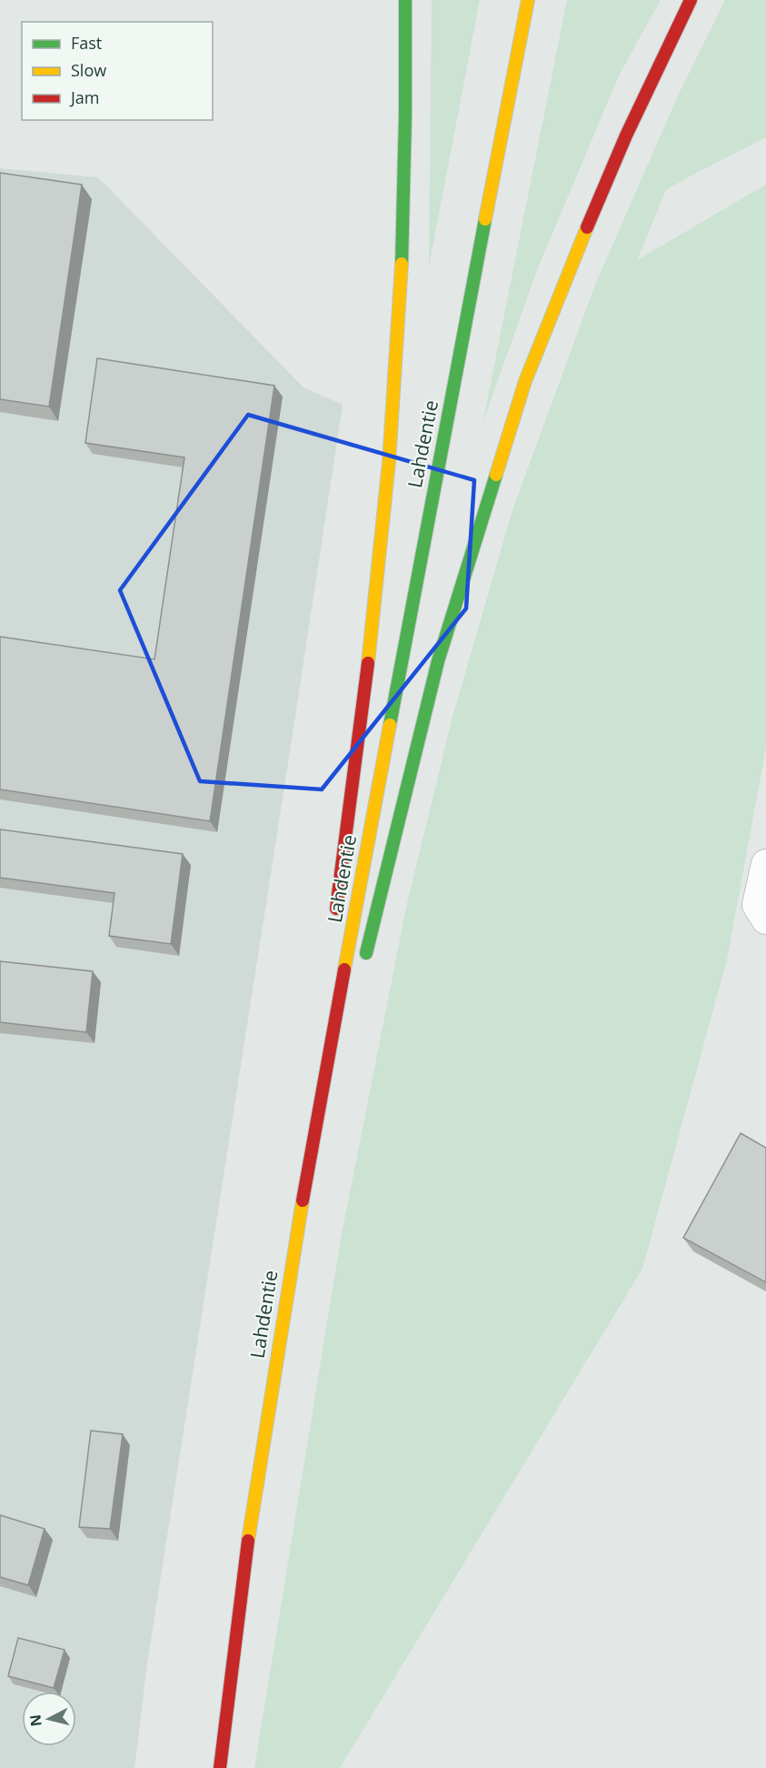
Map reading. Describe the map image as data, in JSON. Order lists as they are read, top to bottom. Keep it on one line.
{"streets":{"highway":["Lahdentie"]},"legend":["Fast","Slow","Jam"],"north":"left"}
